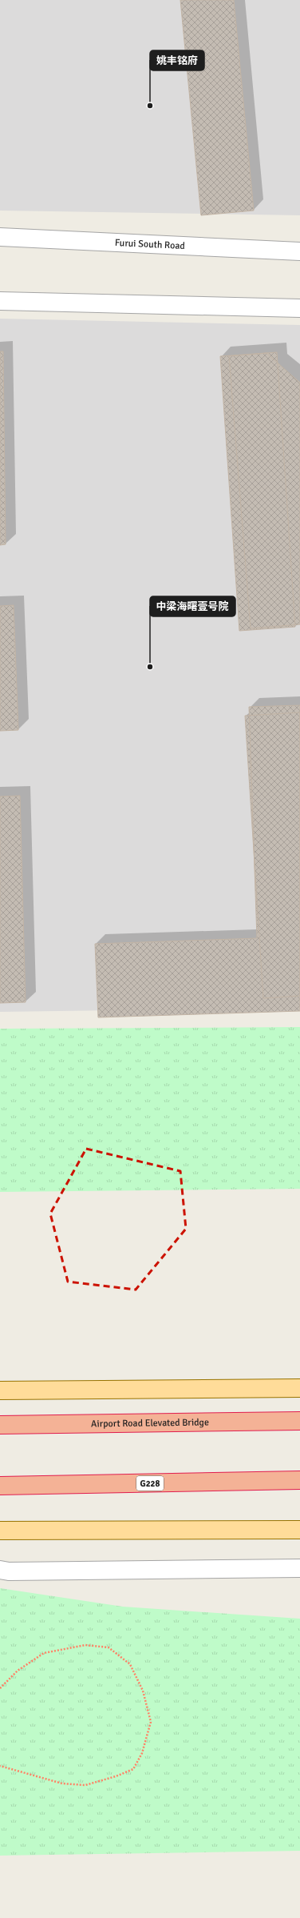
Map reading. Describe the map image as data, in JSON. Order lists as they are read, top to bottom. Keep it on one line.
{"streets":{"highway":["Airport Road Elevated Bridge","G228"],"street":["Furui South Road"]},"places":["姚丰铭府","中梁海曙壹号院"]}
